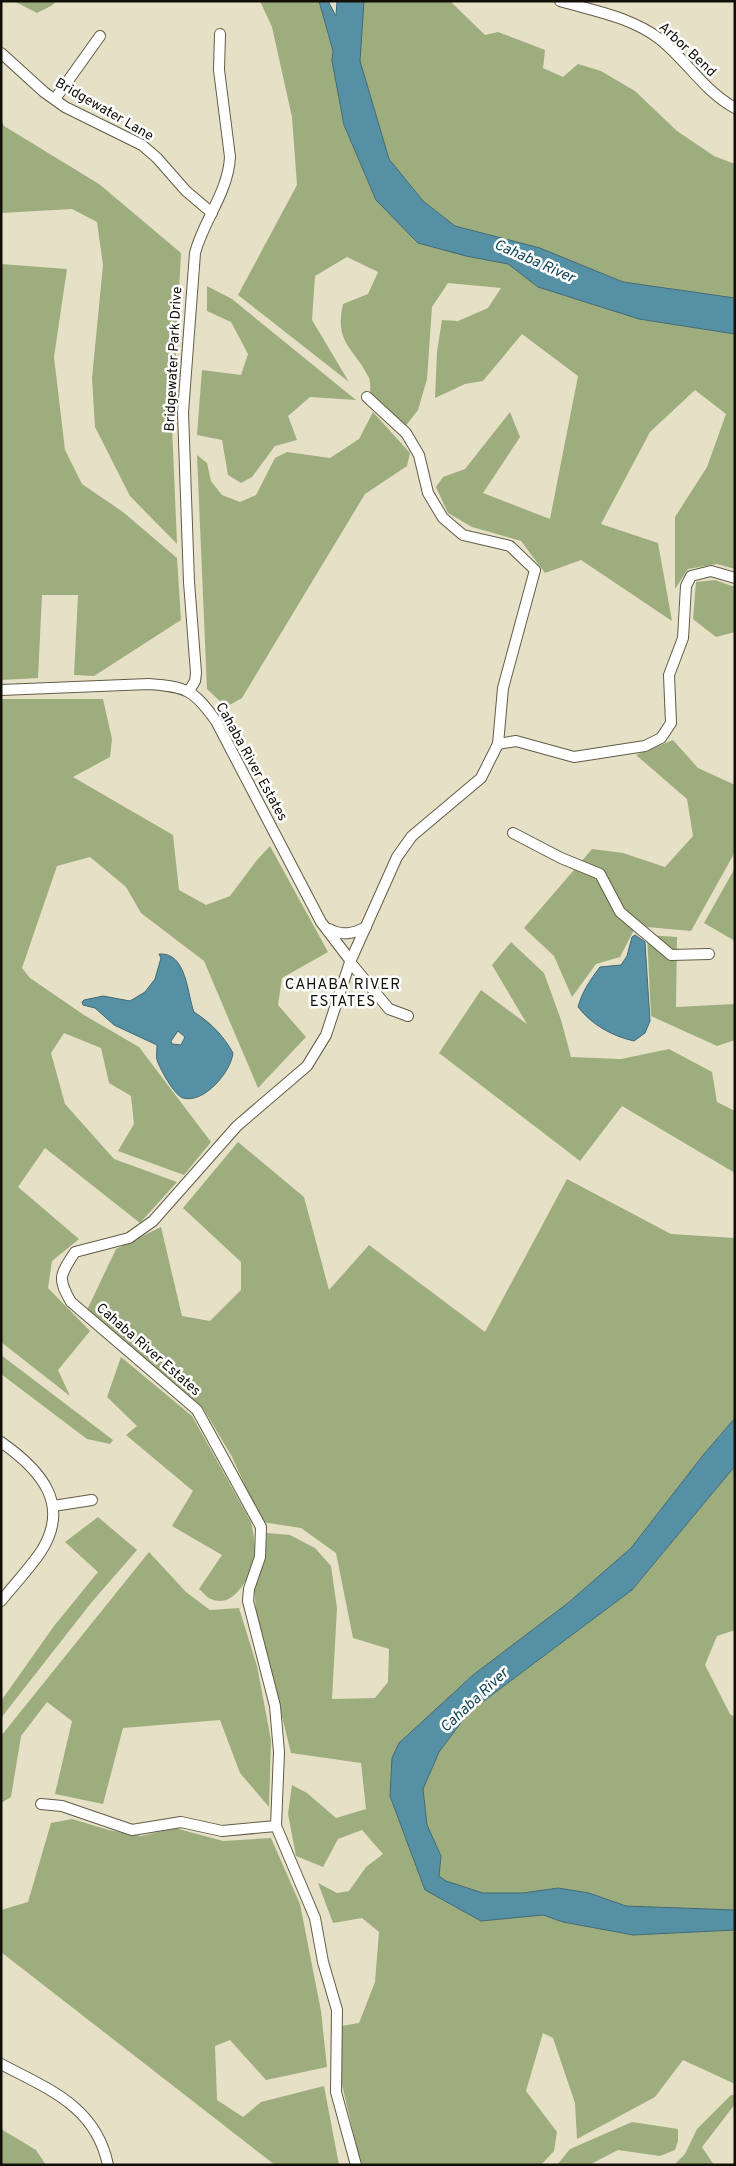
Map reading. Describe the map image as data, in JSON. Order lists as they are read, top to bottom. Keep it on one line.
{"streets":{"street":["Arbor Bend","Bridgewater Lane","Bridgewater Park Drive","Cahaba River Estates"]},"crossings":[["Bridgewater Lane","Bridgewater Park Drive"],["Bridgewater Park Drive","Cahaba River Estates"]],"districts":["CAHABA RIVER ESTATES"],"water":["Cahaba River"]}
